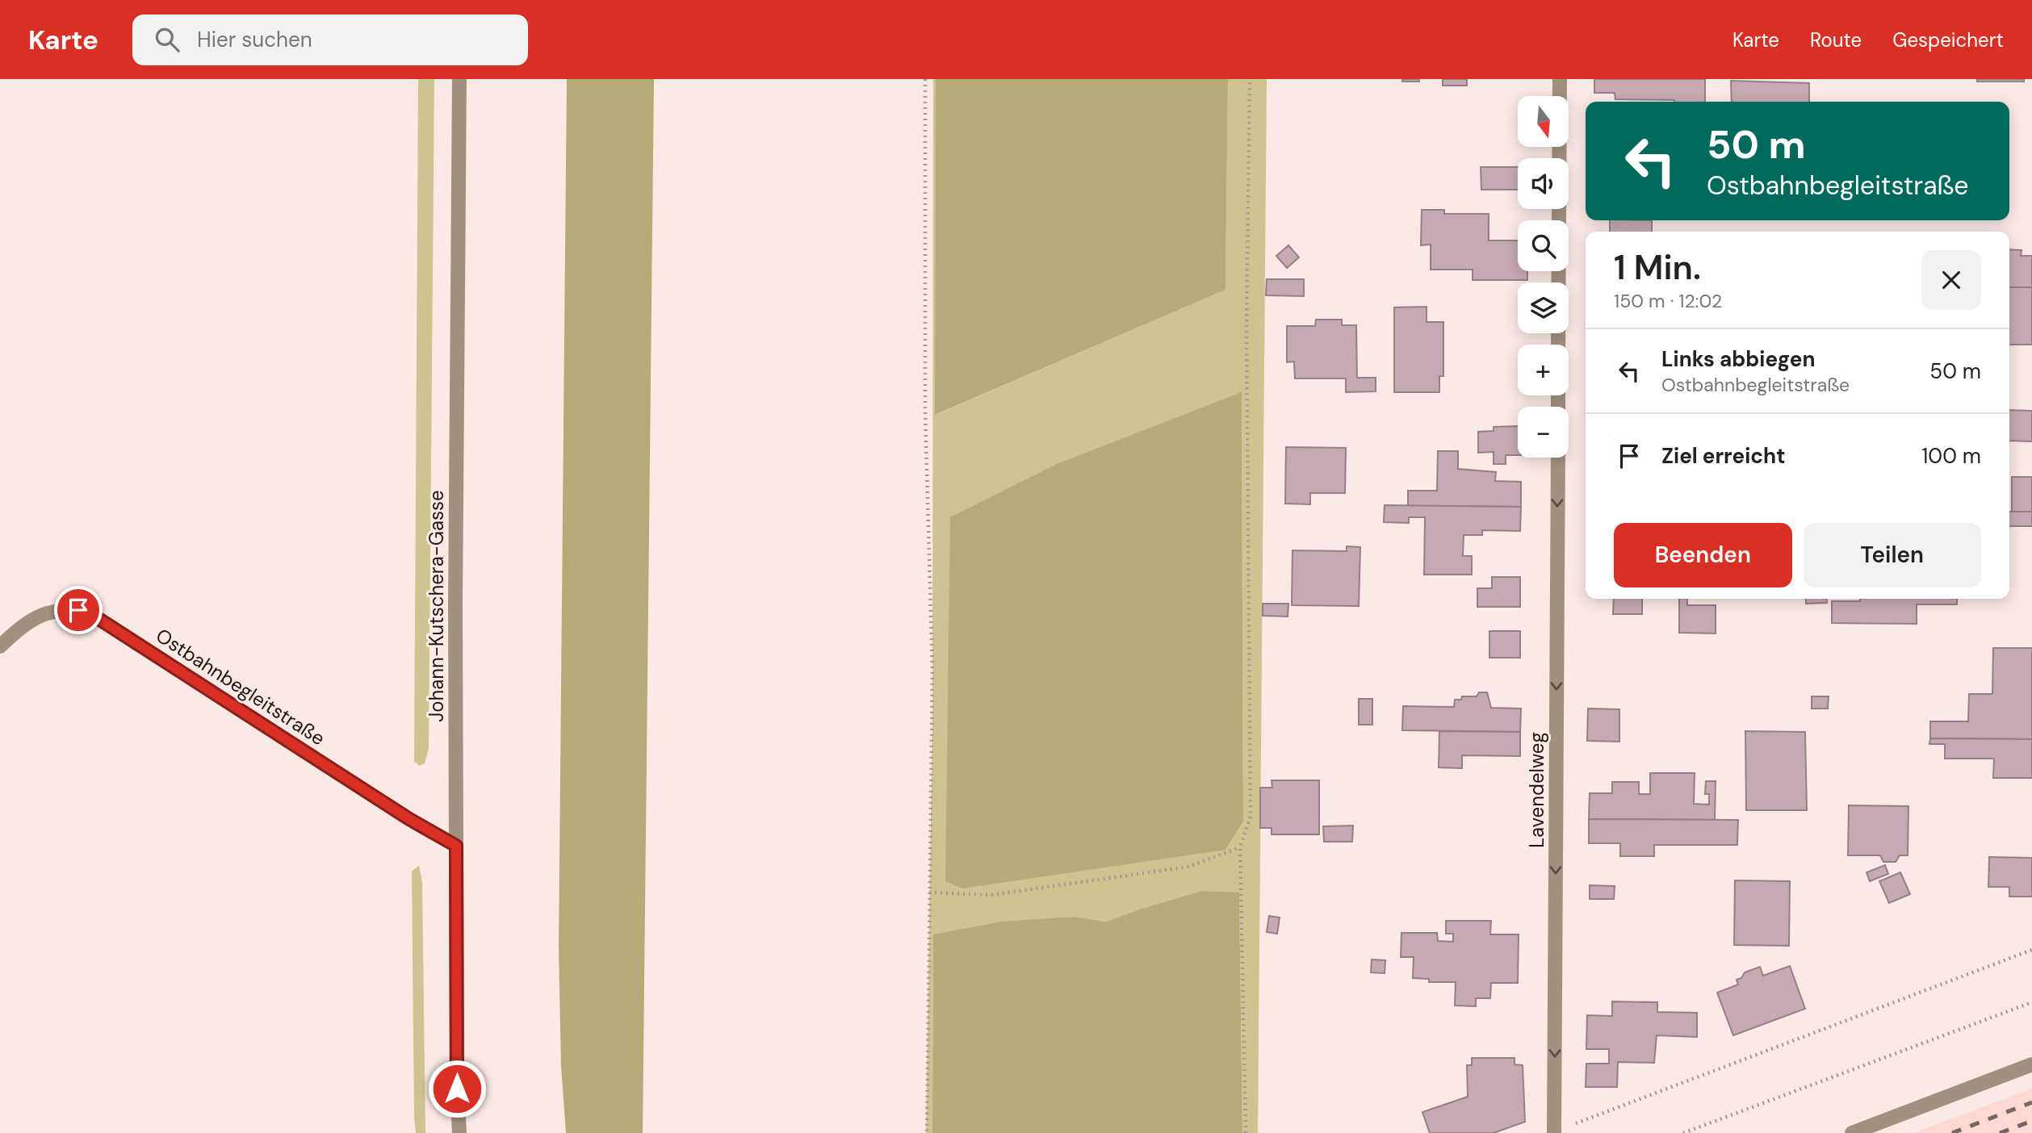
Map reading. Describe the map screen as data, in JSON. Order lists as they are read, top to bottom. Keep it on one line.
{"streets":{"street":["Johann-Kutschera-Gasse","Ostbahnbegleitstraße","Lavendelweg"]},"crossings":[["Johann-Kutschera-Gasse","Ostbahnbegleitstraße"]],"one_way":["Lavendelweg"],"north":"bottom","page":{"header":"Karte","search":"Hier suchen","nav":["Karte","Route","Gespeichert"],"map_buttons":["+","−"],"turn":["50 m","Ostbahnbegleitstraße"],"heading":["1 Min.","150 m · 12:02"],"list":[{"name":"Links abbiegen","note":"Ostbahnbegleitstraße","value":"50 m"},{"name":"Ziel erreicht","value":"100 m"}],"buttons":["Beenden","Teilen"]}}
